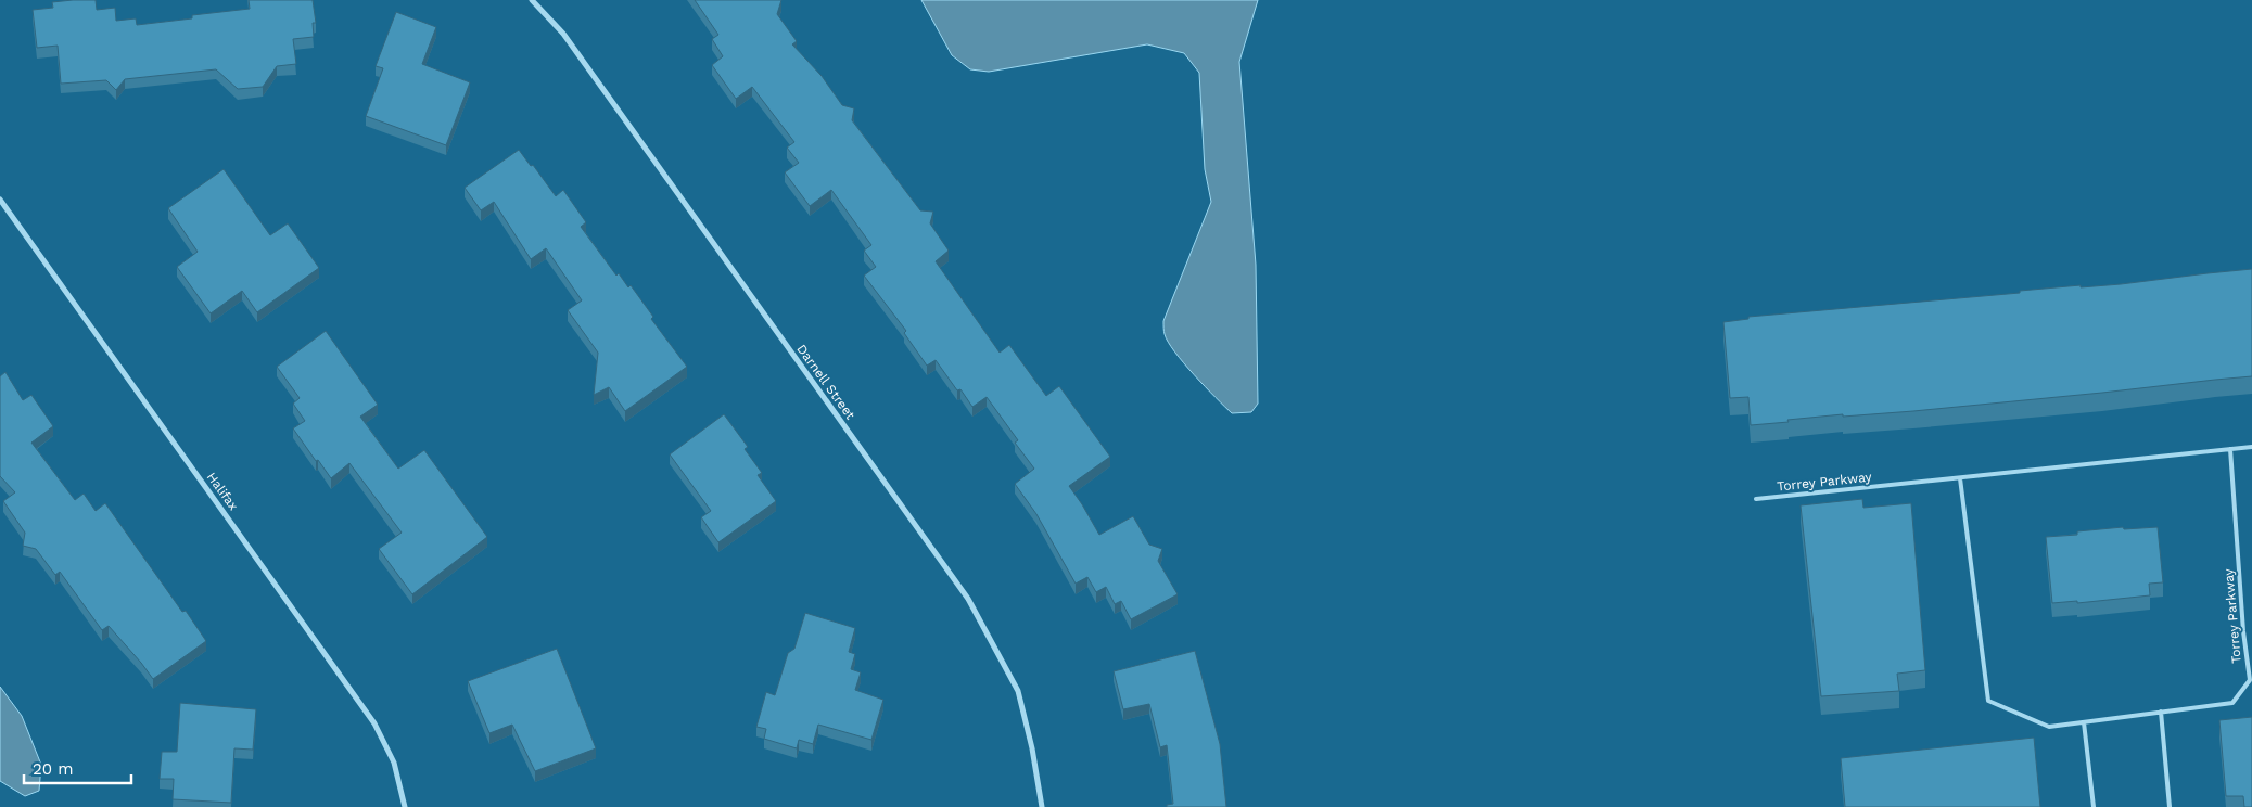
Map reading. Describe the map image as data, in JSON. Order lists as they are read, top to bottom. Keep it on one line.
{"streets":{"street":["Darnell Street","Halifax"],"lane":["Torrey Parkway"]},"scale_bar":"20 m"}
